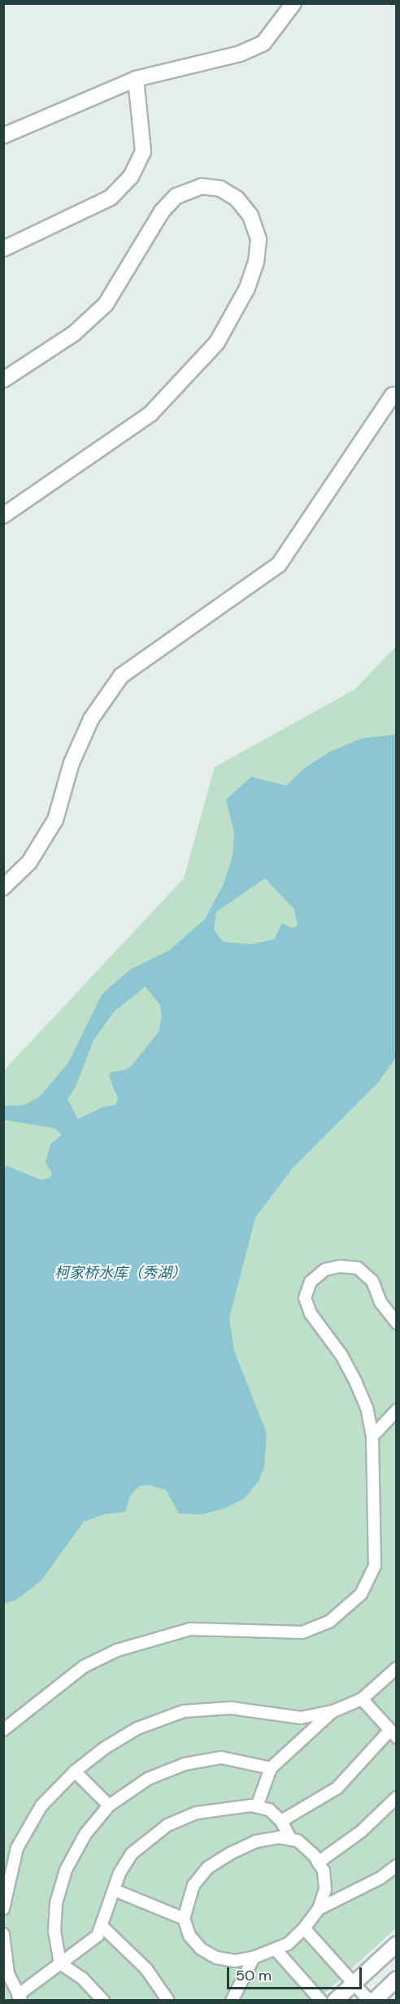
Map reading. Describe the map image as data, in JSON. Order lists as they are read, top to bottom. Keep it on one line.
{"water":["柯家桥水库（秀湖）"],"scale_bar":"50 m"}
